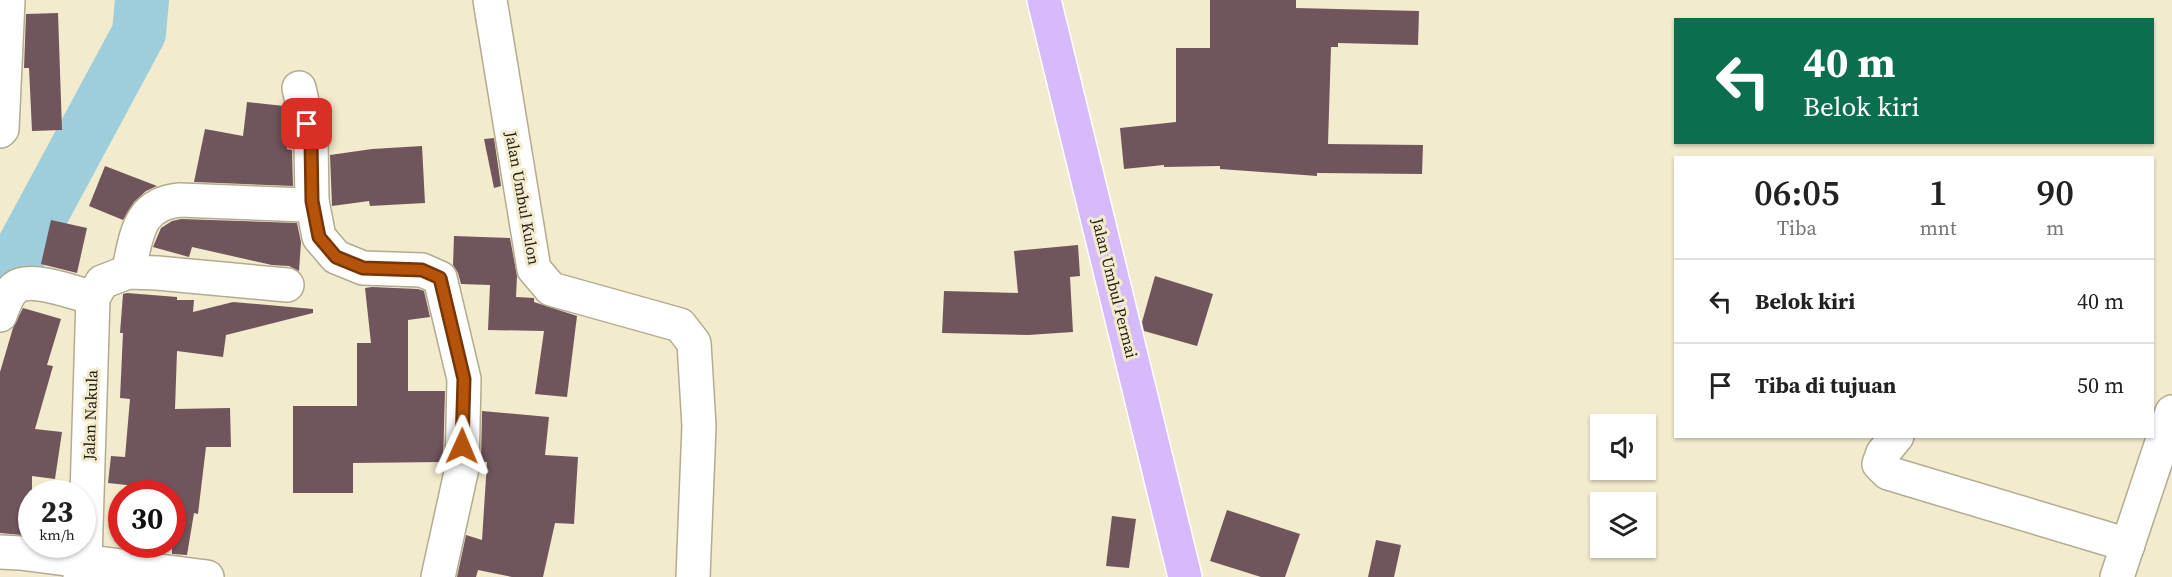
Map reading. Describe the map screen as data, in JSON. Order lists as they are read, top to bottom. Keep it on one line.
{"streets":{"main road":["Jalan Umbul Permai"],"street":["Jalan Umbul Kulon","Jalan Nakula"]},"page":{"turn":["40 m","Belok kiri"],"eta":["06:05","Tiba","1","mnt","90","m"],"list":[{"name":"Belok kiri","value":"40 m"},{"name":"Tiba di tujuan","value":"50 m"}],"speed":"23 km/h","limit":"30"}}
